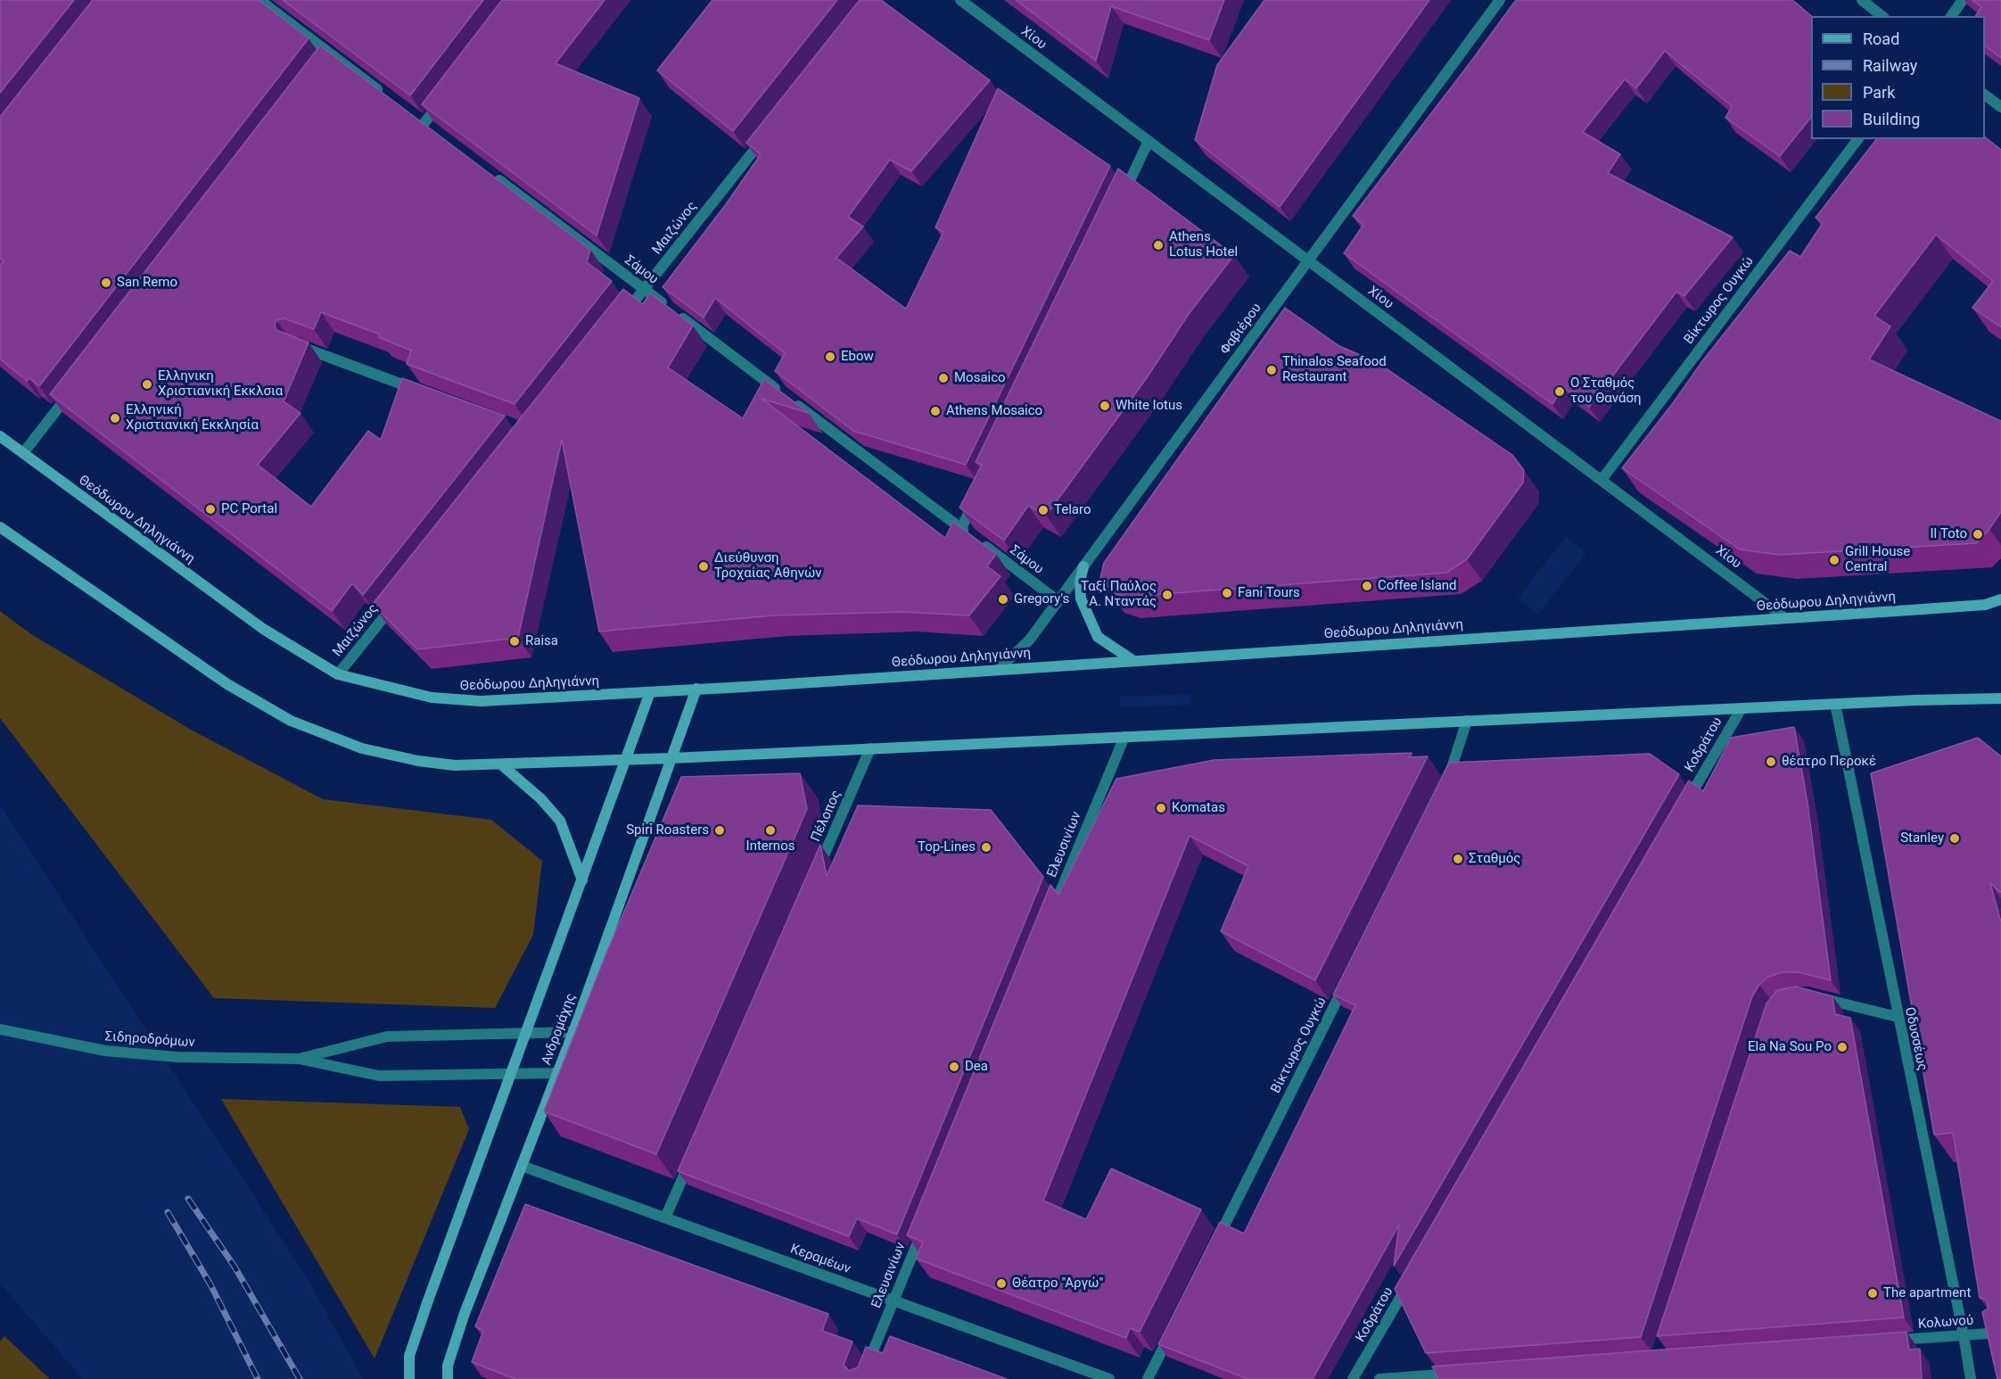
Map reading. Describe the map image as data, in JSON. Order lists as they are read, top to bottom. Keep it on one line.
{"streets":{"main road":["Θεόδωρου Δηληγιάννη","Ανδρομάχης"],"street":["Χίου","Μαιζώνος","Σάμου","Βίκτωρος Ουγκώ","Φαβιέρου","Κοδράτου","Πέλοπος","Ελευσινίων","Οδυσσέως","Σιδηροδρόμων","Κεραμέων","Κολωνού"]},"crossings":[["Χίου","Βίκτωρος Ουγκώ"],["Χίου","Φαβιέρου"],["Χίου","Θεόδωρου Δηληγιάννη"],["Μαιζώνος","Σάμου"],["Μαιζώνος","Θεόδωρου Δηληγιάννη"],["Σάμου","Φαβιέρου"],["Φαβιέρου","Θεόδωρου Δηληγιάννη"],["Θεόδωρου Δηληγιάννη","Ανδρομάχης"],["Ελευσινίων","Κεραμέων"],["Ανδρομάχης","Σιδηροδρόμων"],["Ανδρομάχης","Κεραμέων"],["Οδυσσέως","Κολωνού"]],"places":["Athens Lotus Hotel","San Remo","Ebow","Thinalos Seafood Restaurant","Mosaico","Ελληνικη Χριστιανική Εκκλσια","Ο Σταθμός του Θανάση","White lotus","Athens Mosaico","Ελληνική Χριστιανική Εκκλησία","PC Portal","Telaro","Il Toto","Grill House Central","Διεύθυνση Τροχαίας Αθηνών","Coffee Island","Fani Tours","Ταξί Παύλος Α. Νταντάς","Gregory's","Raisa","θέατρο Περοκέ","Komatas","Spiri Roasters","Internos","Stanley","Top-Lines","Σταθμός","Ela Na Sou Po","Dea","Θέατρο \"Αργώ\"","The apartment"],"legend":["Road","Railway","Park","Building"]}
